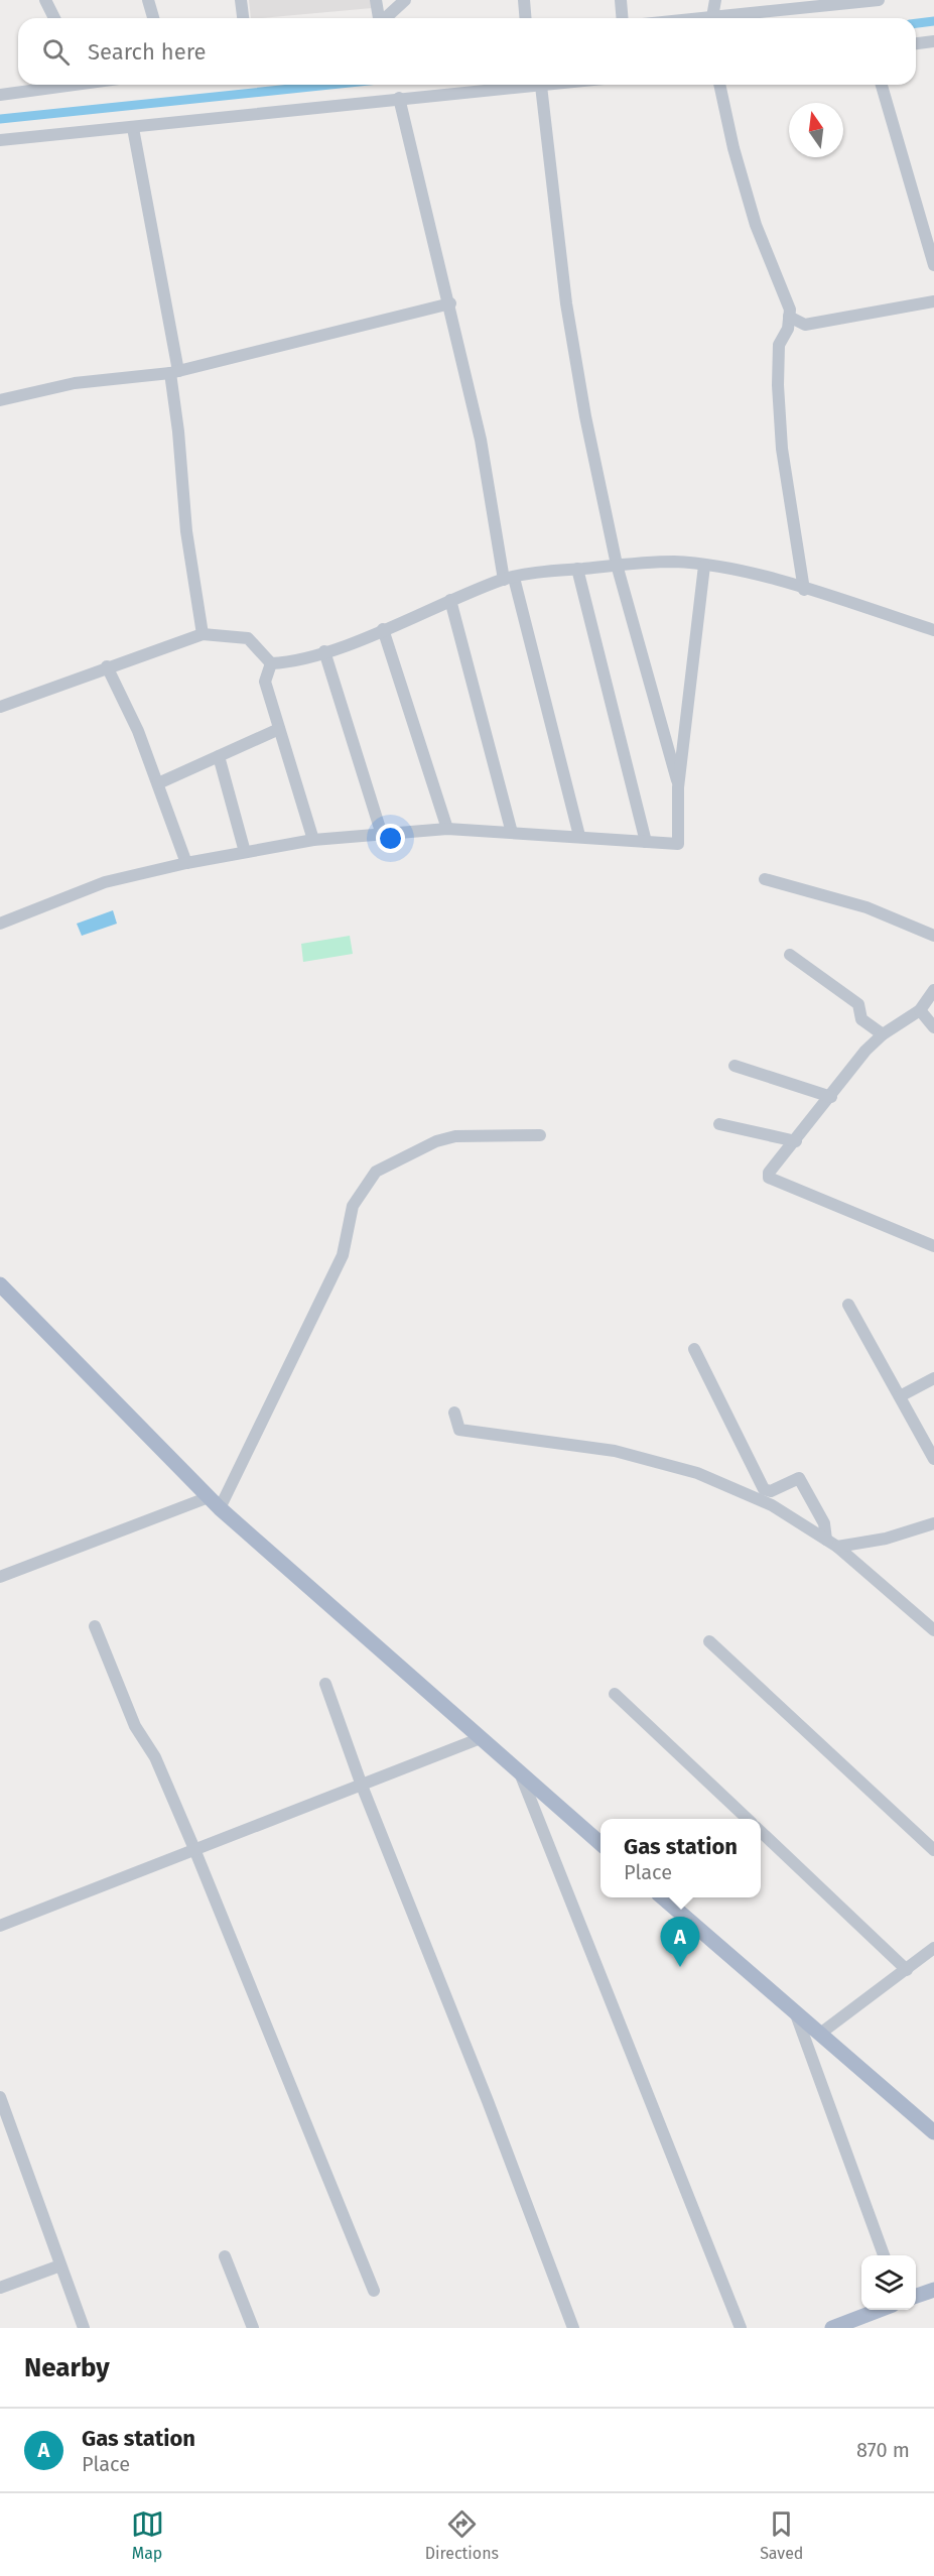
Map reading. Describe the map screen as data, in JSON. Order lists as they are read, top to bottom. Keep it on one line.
{"north":"top","page":{"search":"Search here","popup":["Gas station","Place"],"pins":"A","heading":"Nearby","list":[{"mark":"A","name":"Gas station","note":"Place","value":"870 m"}],"nav":["Map","Directions","Saved"]}}
